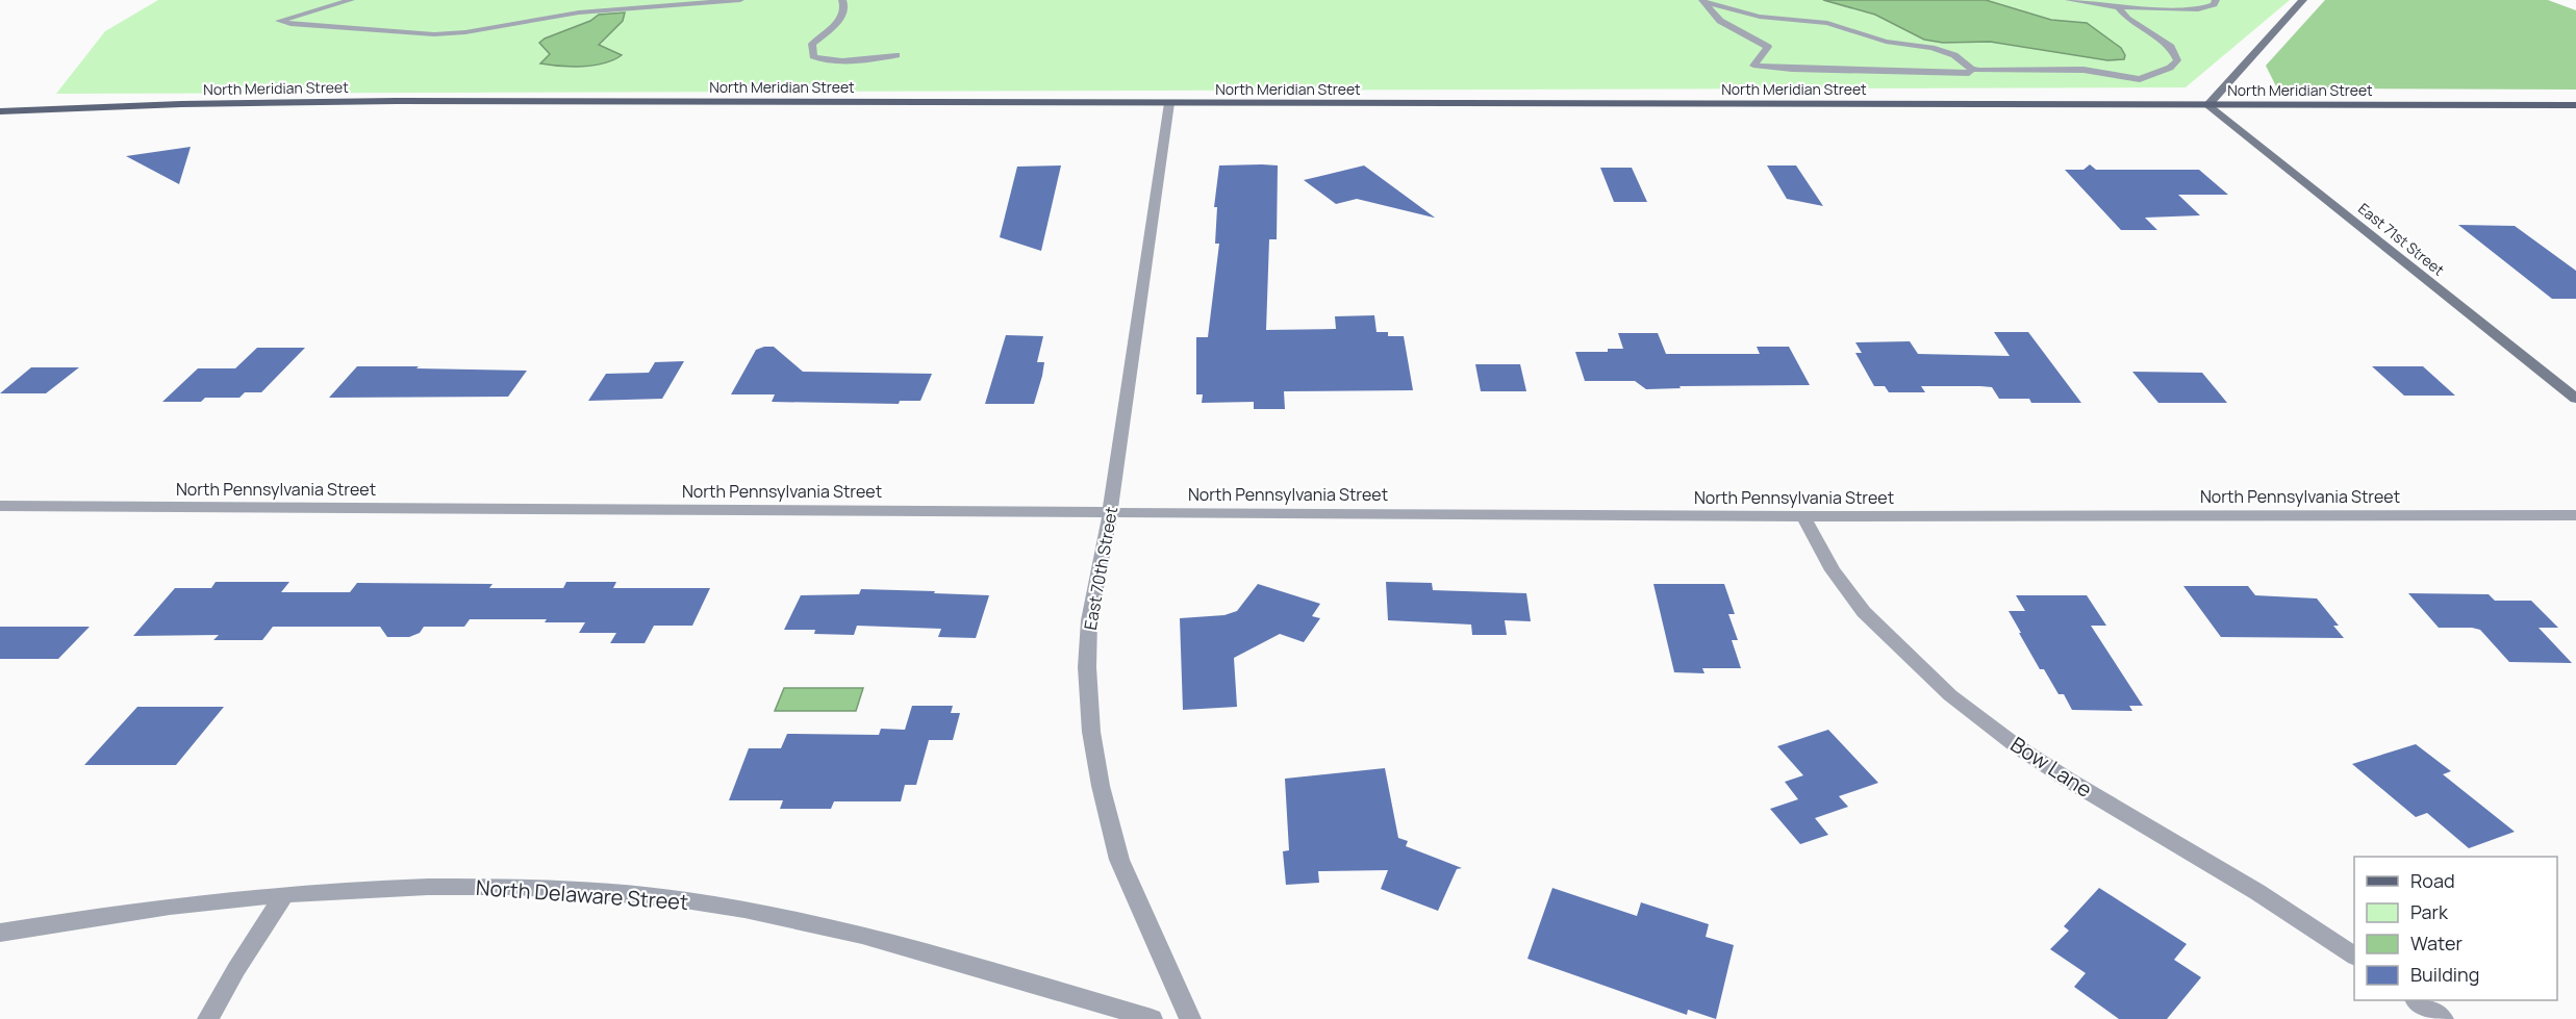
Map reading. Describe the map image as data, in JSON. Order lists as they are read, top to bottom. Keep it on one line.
{"streets":{"main road":["North Meridian Street","East 71st Street"],"street":["North Pennsylvania Street","East 70th Street","Bow Lane","North Delaware Street"]},"crossings":[["North Meridian Street","East 71st Street"],["North Meridian Street","East 70th Street"],["North Pennsylvania Street","East 70th Street"],["North Pennsylvania Street","Bow Lane"]],"legend":["Road","Park","Water","Building"]}
